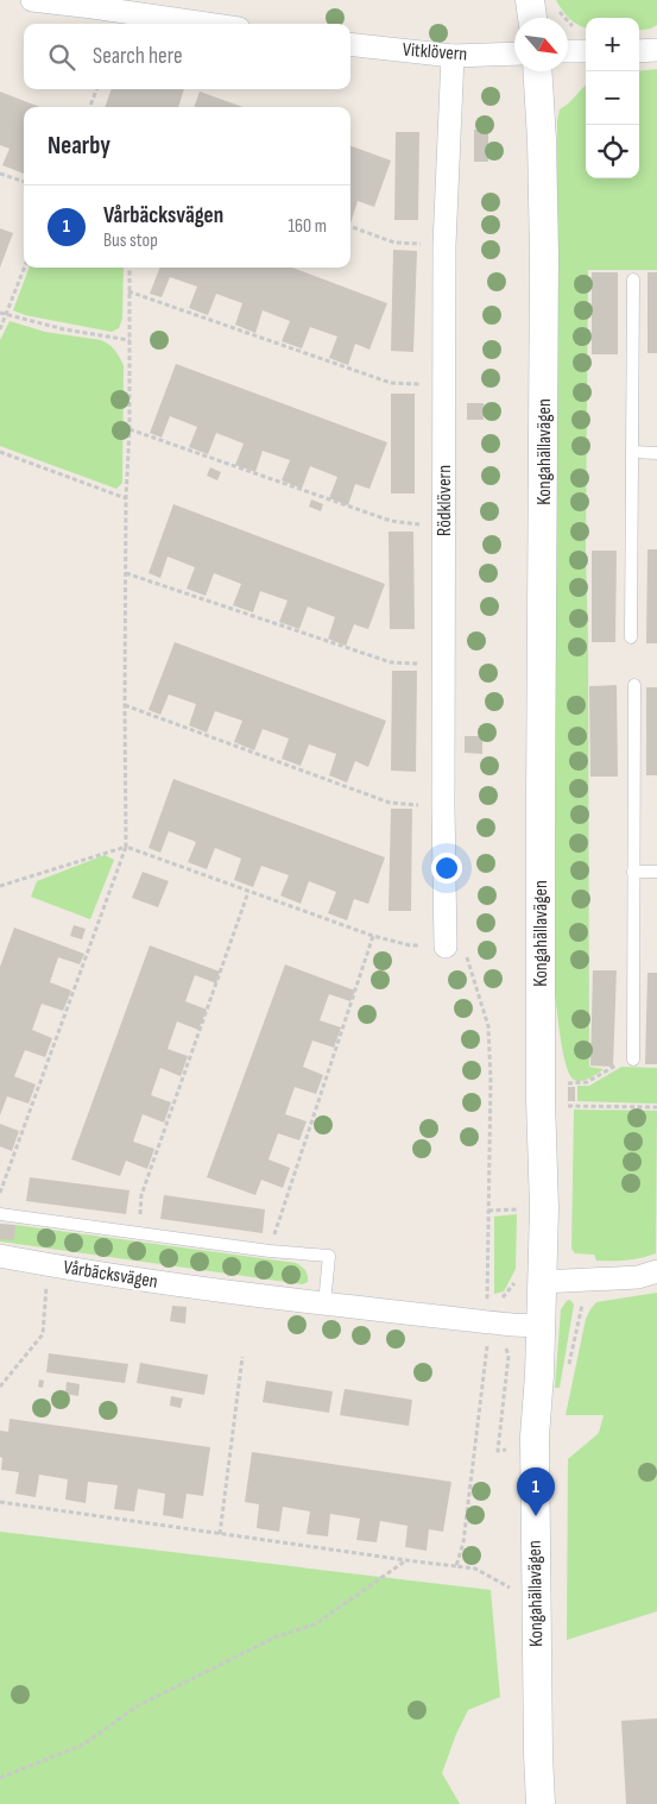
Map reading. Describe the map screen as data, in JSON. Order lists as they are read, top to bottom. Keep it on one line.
{"streets":{"street":["Vitklövern","Kongahällavägen","Rödklövern","Vårbäcksvägen"]},"crossings":[["Vitklövern","Rödklövern"],["Kongahällavägen","Vårbäcksvägen"]],"north":"bottom right","page":{"map_buttons":["+","−"],"search":"Search here","heading":"Nearby","list":[{"mark":"1","name":"Vårbäcksvägen","note":"Bus stop","value":"160 m"}],"pins":"1"}}
